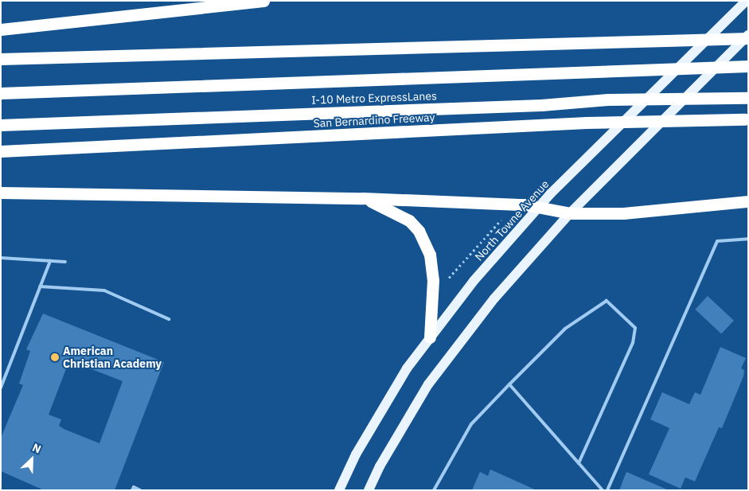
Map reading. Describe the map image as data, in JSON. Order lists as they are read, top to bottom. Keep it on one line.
{"streets":{"highway":["I-10 Metro ExpressLanes","San Bernardino Freeway"],"main road":["North Towne Avenue"]},"places":["American Christian Academy"],"north":"top right"}
